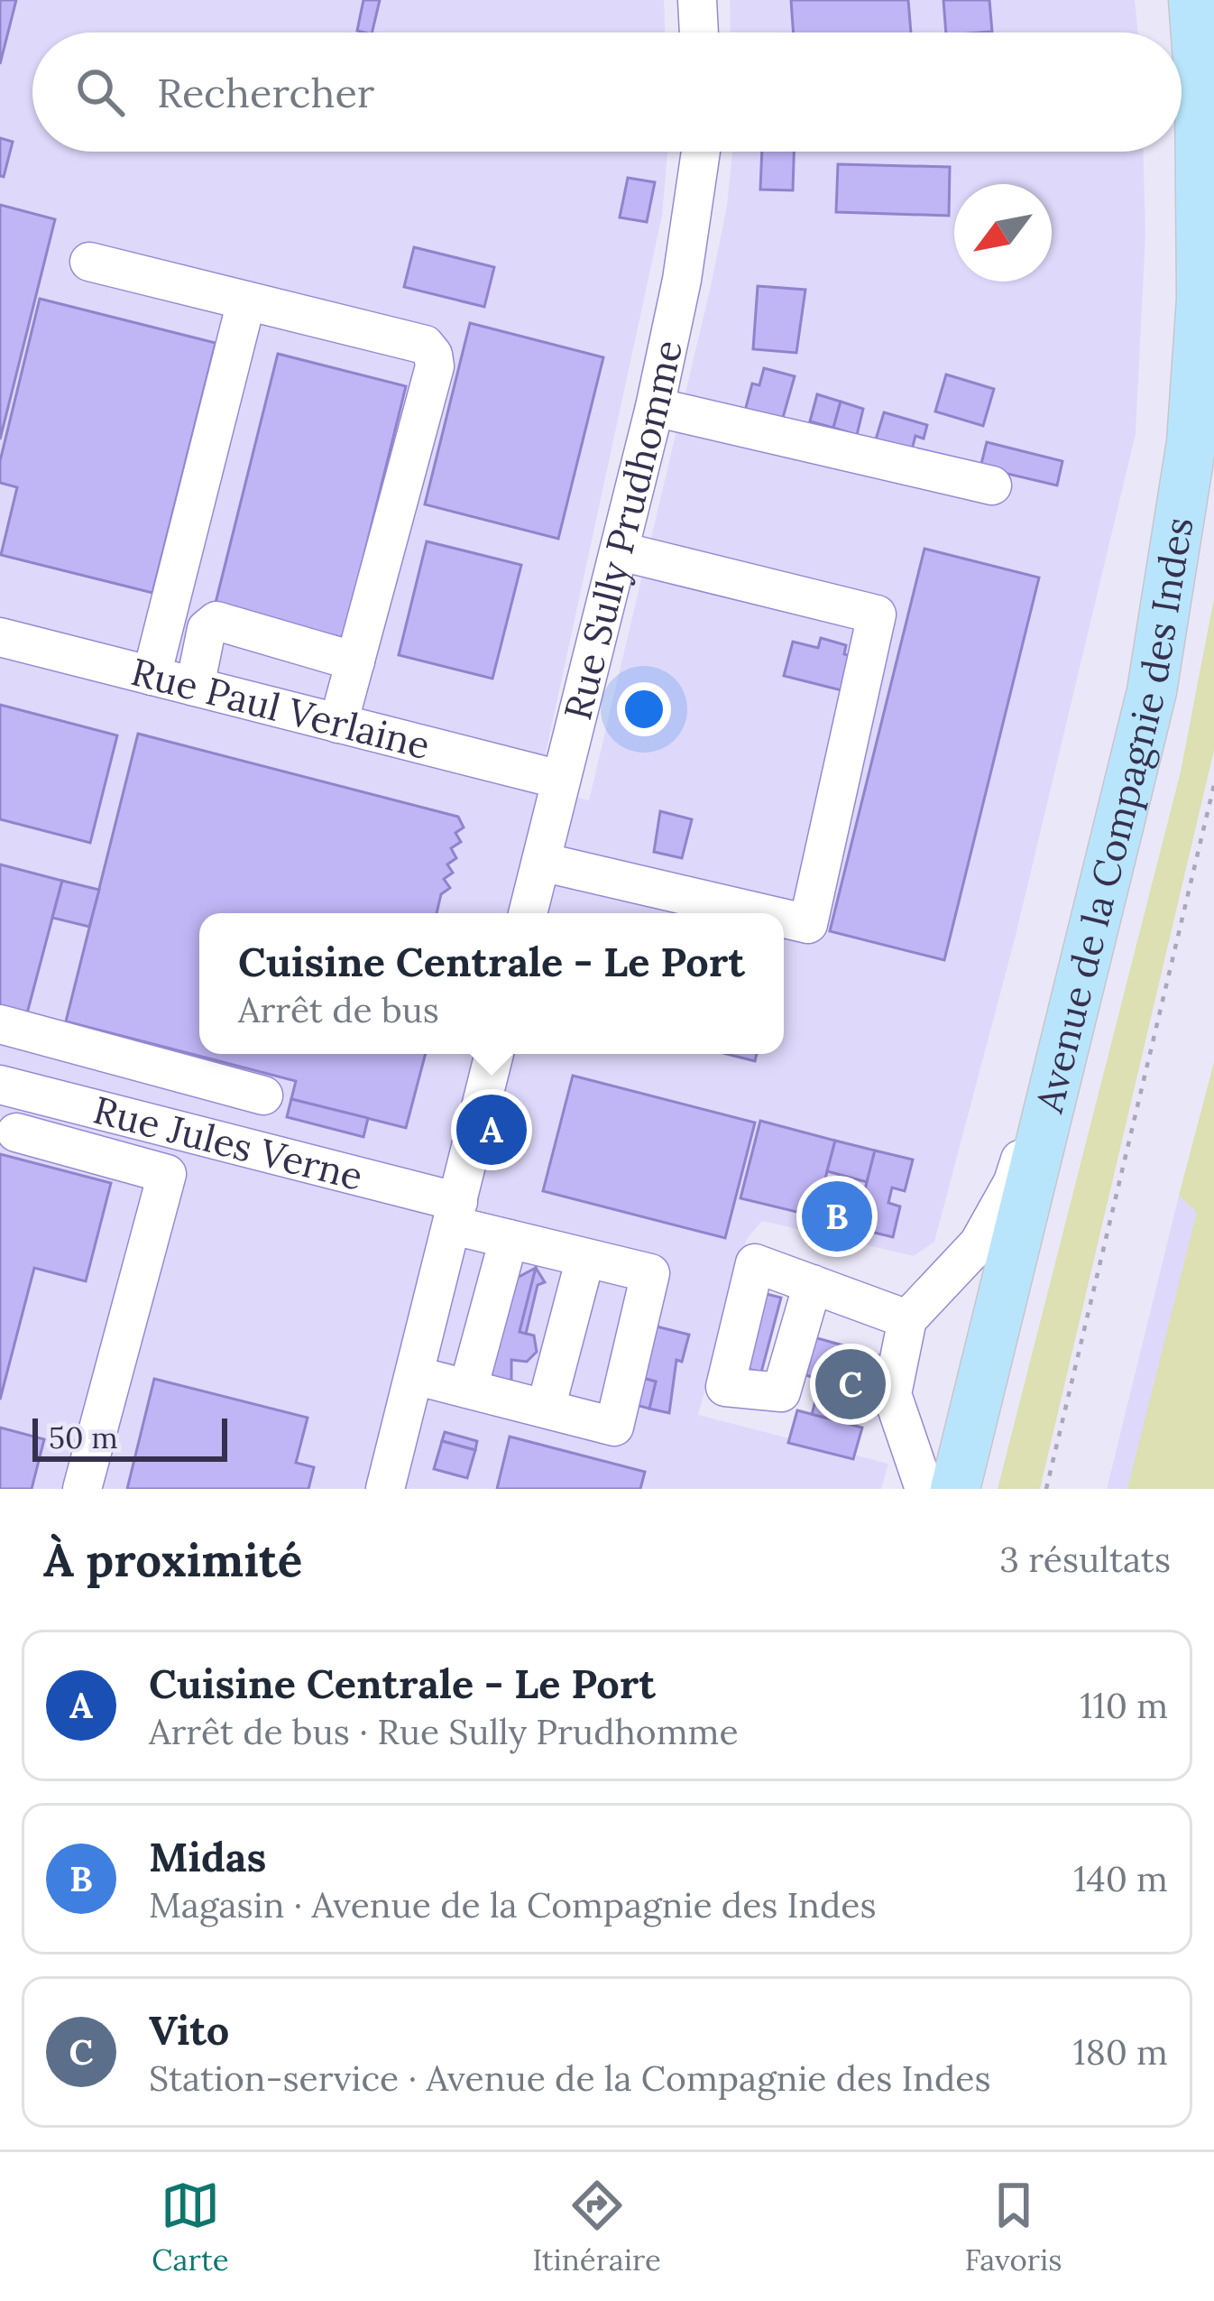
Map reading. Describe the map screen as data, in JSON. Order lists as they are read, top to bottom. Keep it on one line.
{"streets":{"main road":["Avenue de la Compagnie des Indes"],"street":["Rue Sully Prudhomme","Rue Paul Verlaine","Rue Jules Verne"]},"crossings":[["Rue Sully Prudhomme","Rue Paul Verlaine"]],"scale_bar":"50 m","north":"bottom left","page":{"search":"Rechercher","popup":["Cuisine Centrale - Le Port","Arrêt de bus"],"pins":["A","B","C"],"scale":"50 m","heading":["À proximité","3 résultats"],"list":[{"mark":"A","name":"Cuisine Centrale - Le Port","note":"Arrêt de bus · Rue Sully Prudhomme","value":"110 m"},{"mark":"B","name":"Midas","note":"Magasin · Avenue de la Compagnie des Indes","value":"140 m"},{"mark":"C","name":"Vito","note":"Station-service · Avenue de la Compagnie des Indes","value":"180 m"}],"nav":["Carte","Itinéraire","Favoris"]}}
